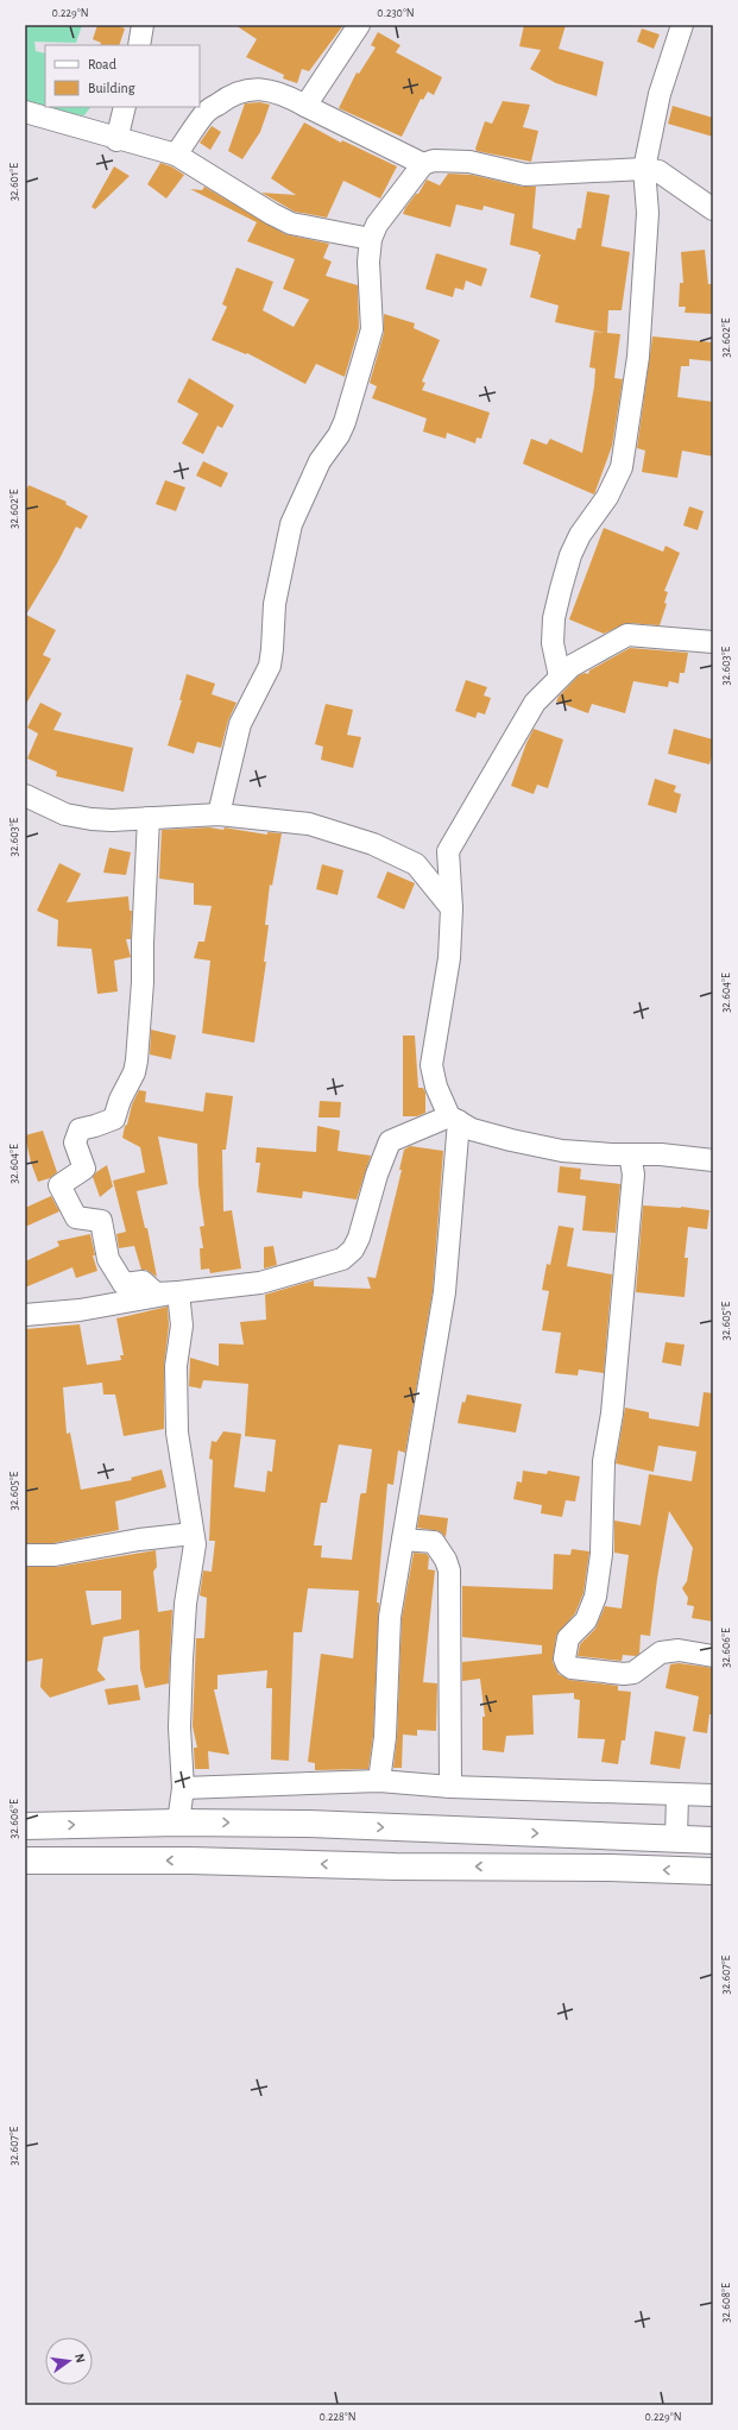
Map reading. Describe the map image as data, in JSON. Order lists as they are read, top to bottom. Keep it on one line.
{"legend":["Road","Building"],"north":"right","coordinates":["0.229°N","0.230°N","32.601°E","32.602°E","32.603°E","32.604°E","32.605°E","32.606°E","32.607°E","32.608°E","0.228°N"]}
